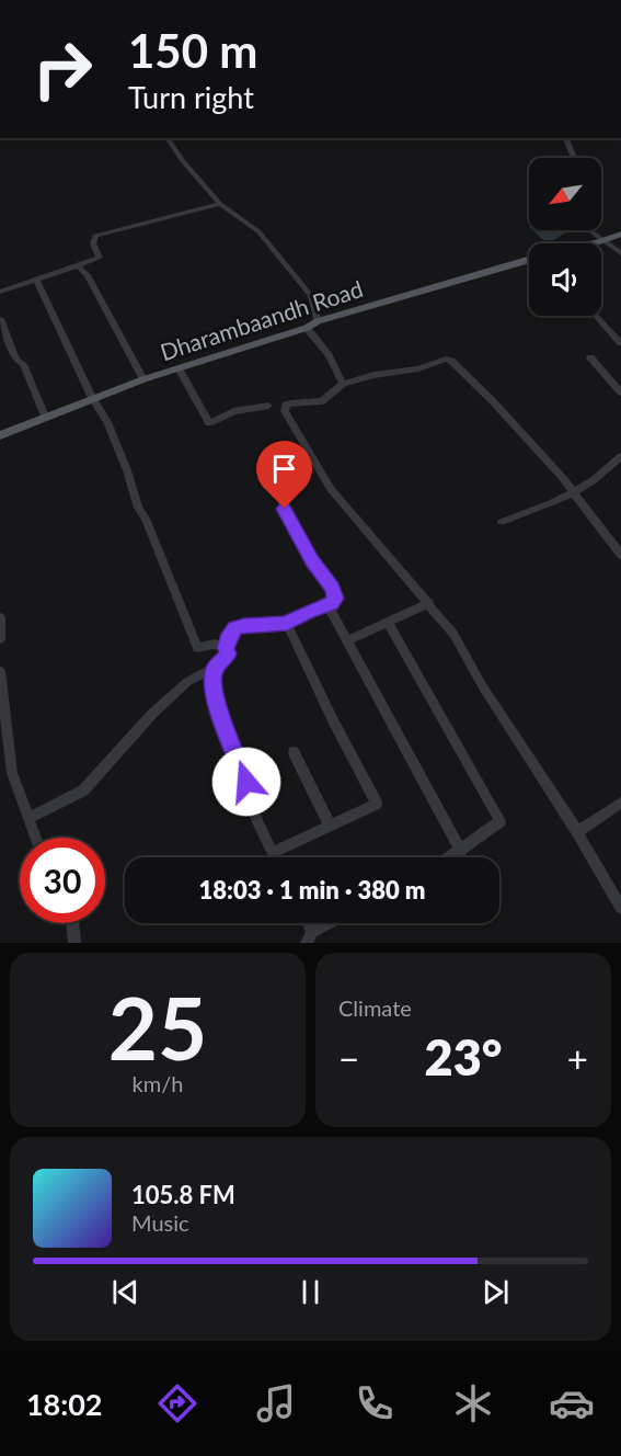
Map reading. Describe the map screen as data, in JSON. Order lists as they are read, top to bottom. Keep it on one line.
{"streets":{"main road":["Dharambaandh Road"]},"north":"bottom left","page":{"turn":["150 m","Turn right"],"limit":"30","trip":"18:03 · 1 min · 380 m","tile":[["25","km/h"],"Climate"],"heat":["−","23°","+"],"song":["105.8 FM","Music"],"tabs":"18:02"}}
